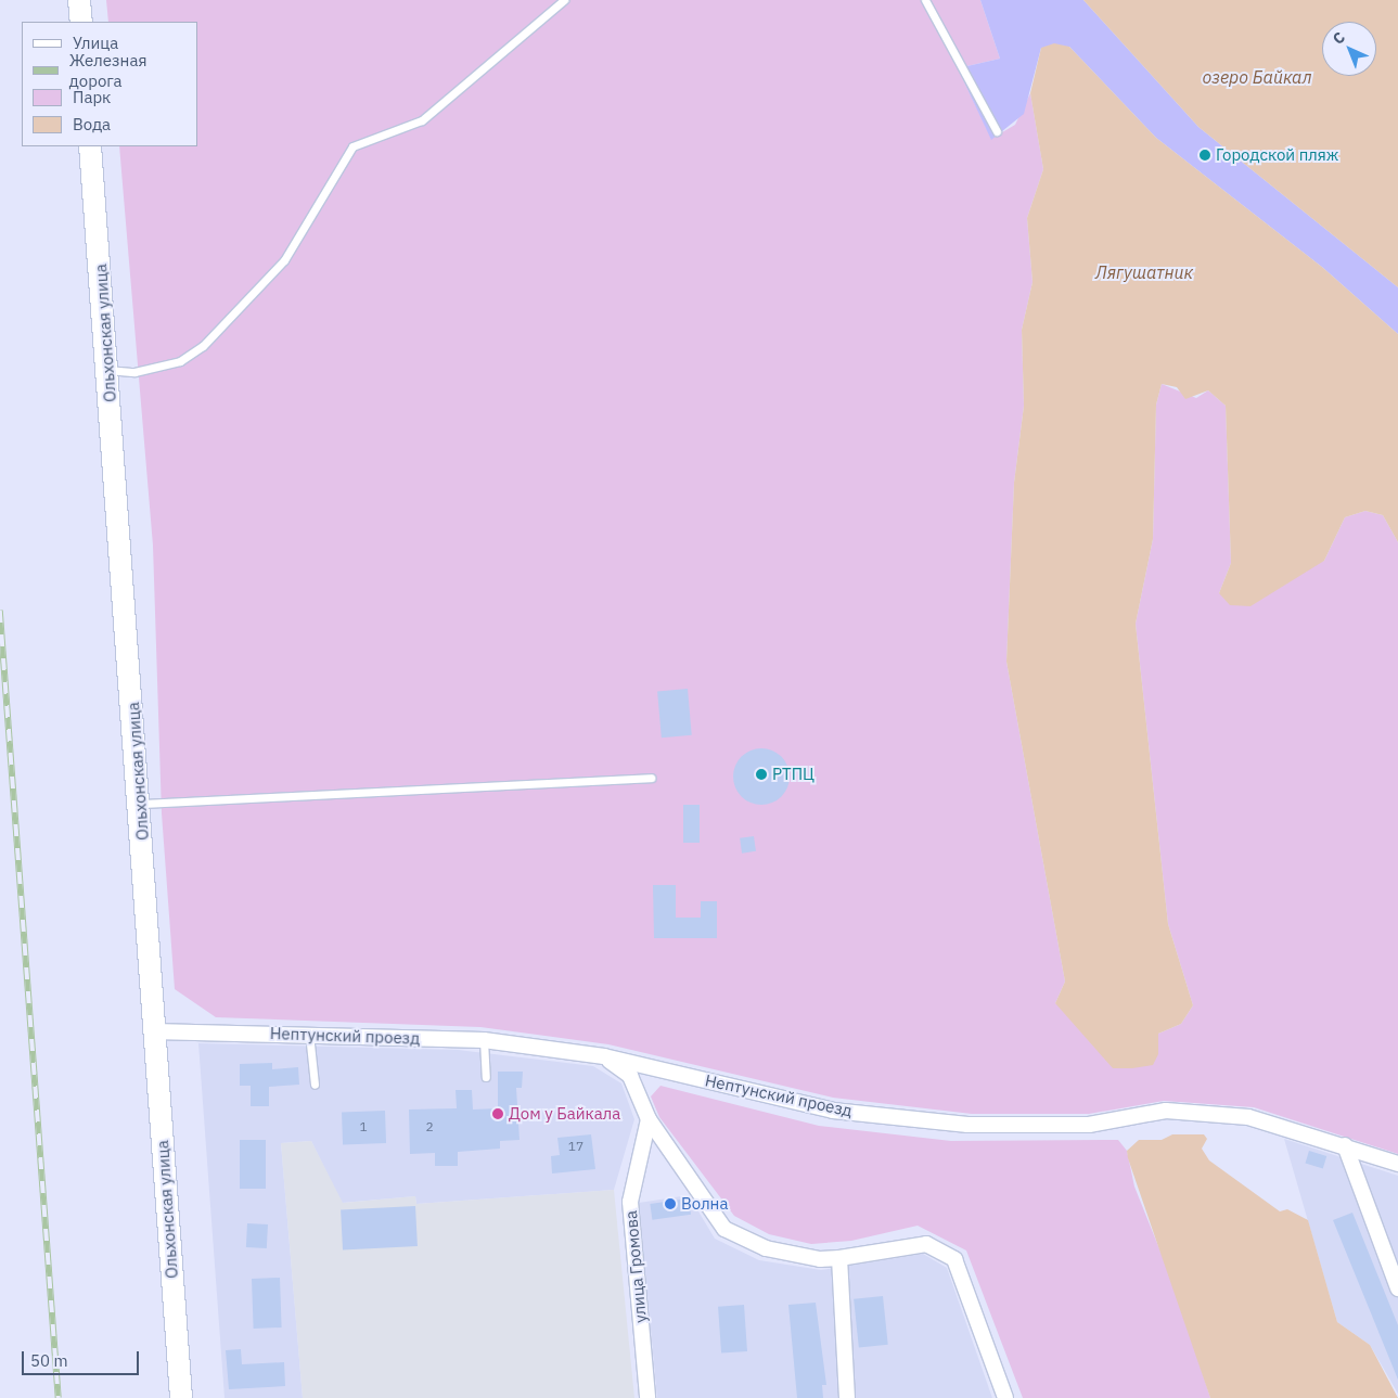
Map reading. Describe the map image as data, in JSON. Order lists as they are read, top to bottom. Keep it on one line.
{"streets":{"street":["Ольхонская улица","Нептунский проезд","улица Громова"]},"crossings":[["Ольхонская улица","Нептунский проезд"]],"water":["озеро Байкал","Лягушатник"],"places":["Городской пляж","РТПЦ","Дом у Байкала","Волна"],"house_numbers":["1","2","17"],"legend":["Улица","Железная дорога","Парк","Вода"],"scale_bar":"50 m","north":"top left"}
